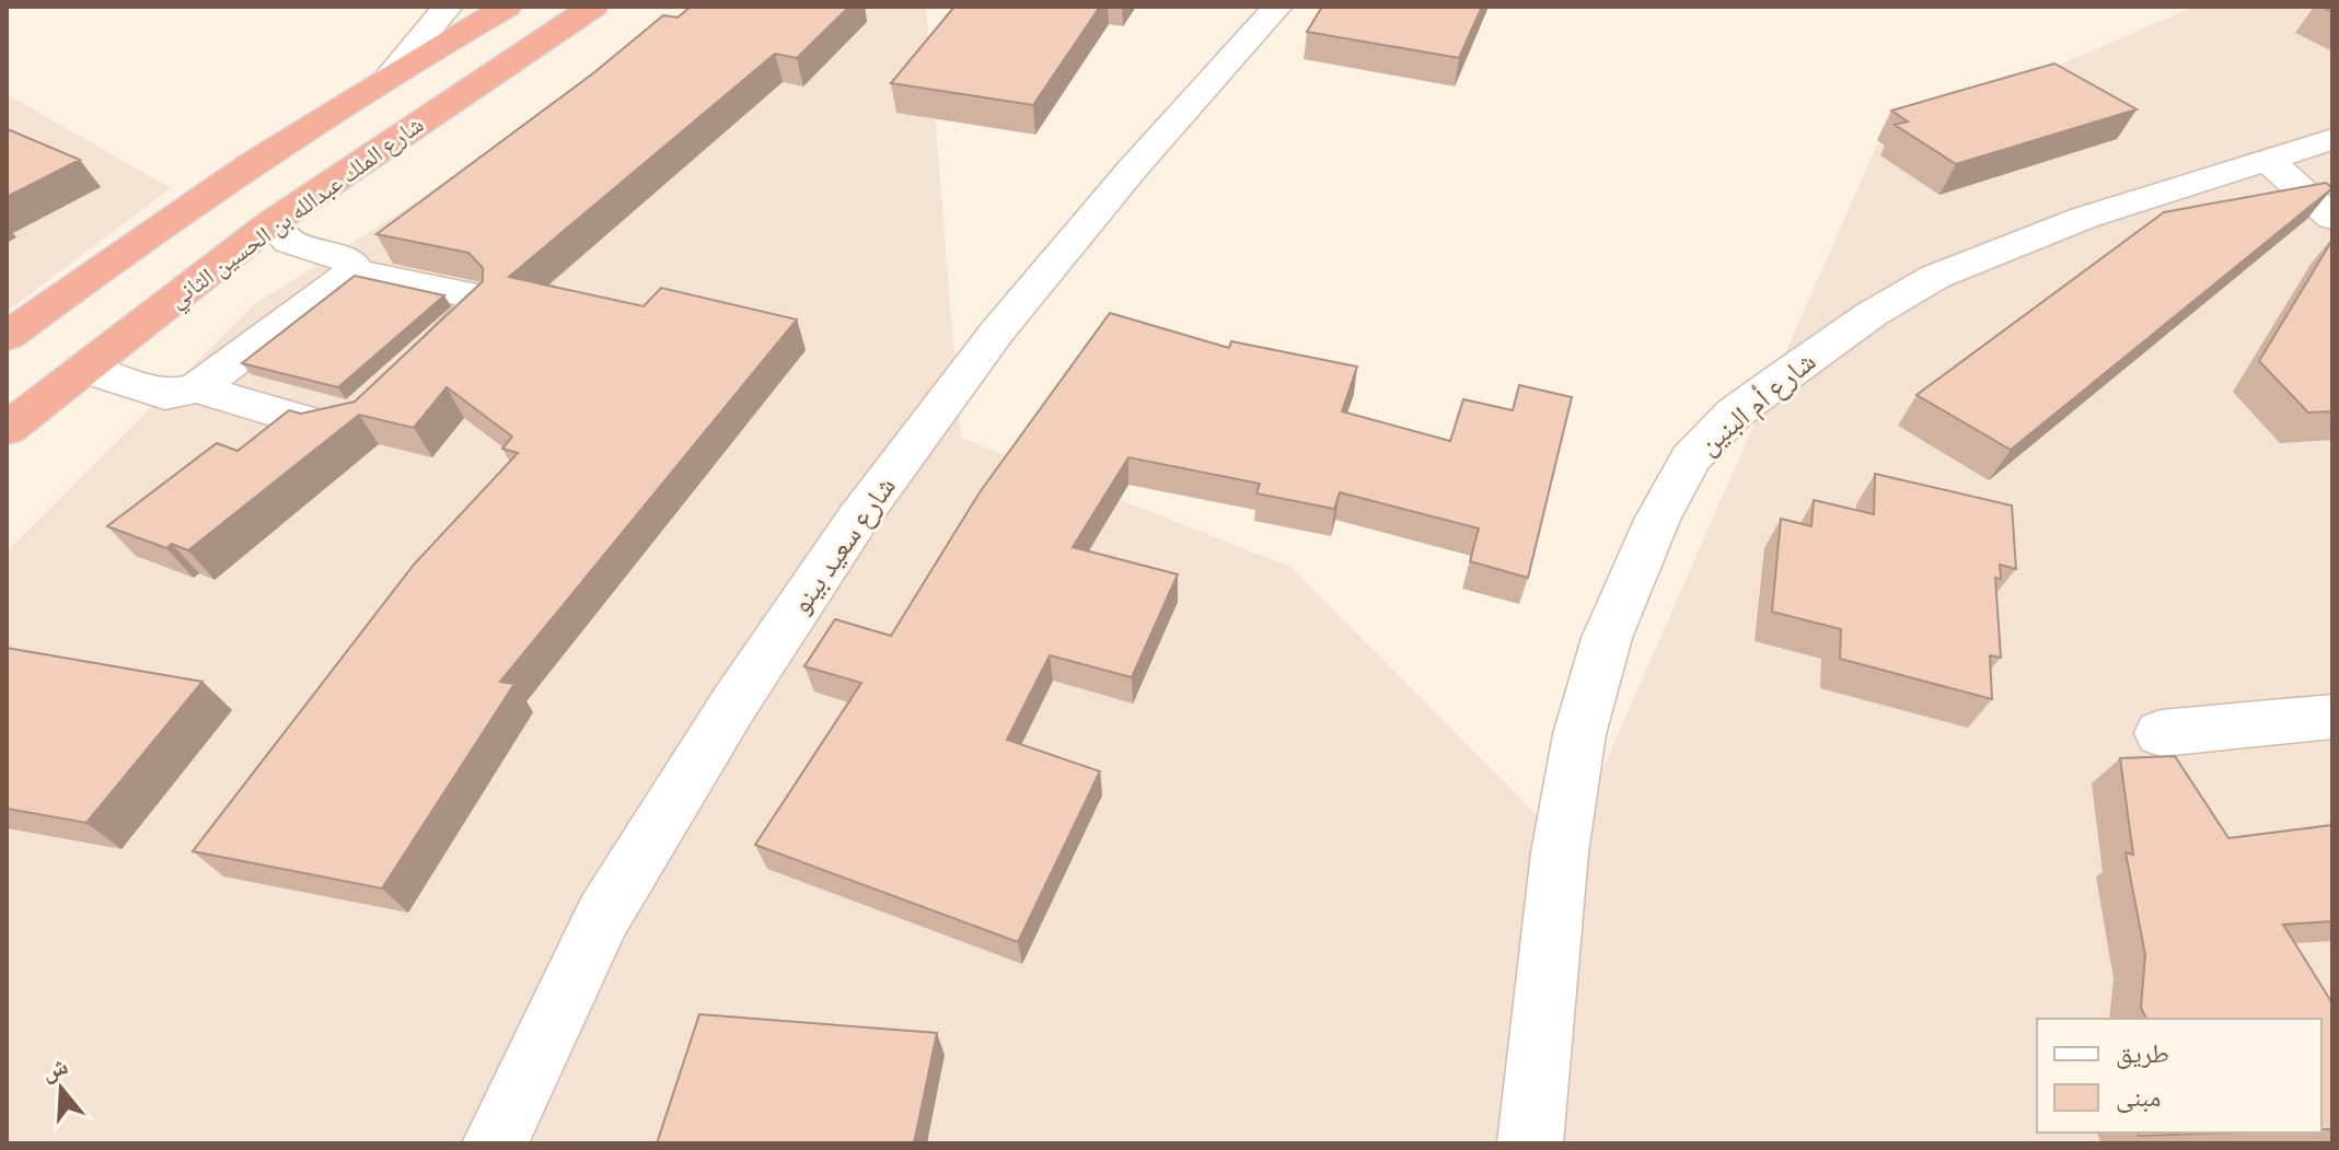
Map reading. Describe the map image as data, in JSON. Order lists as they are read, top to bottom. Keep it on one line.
{"streets":{"highway":["شارع الملك عبدالله بن الحسين الثاني"],"street":["شارع أم البنين","شارع سعيد بينو"]},"legend":["طريق","مبنى"],"north":"top"}
